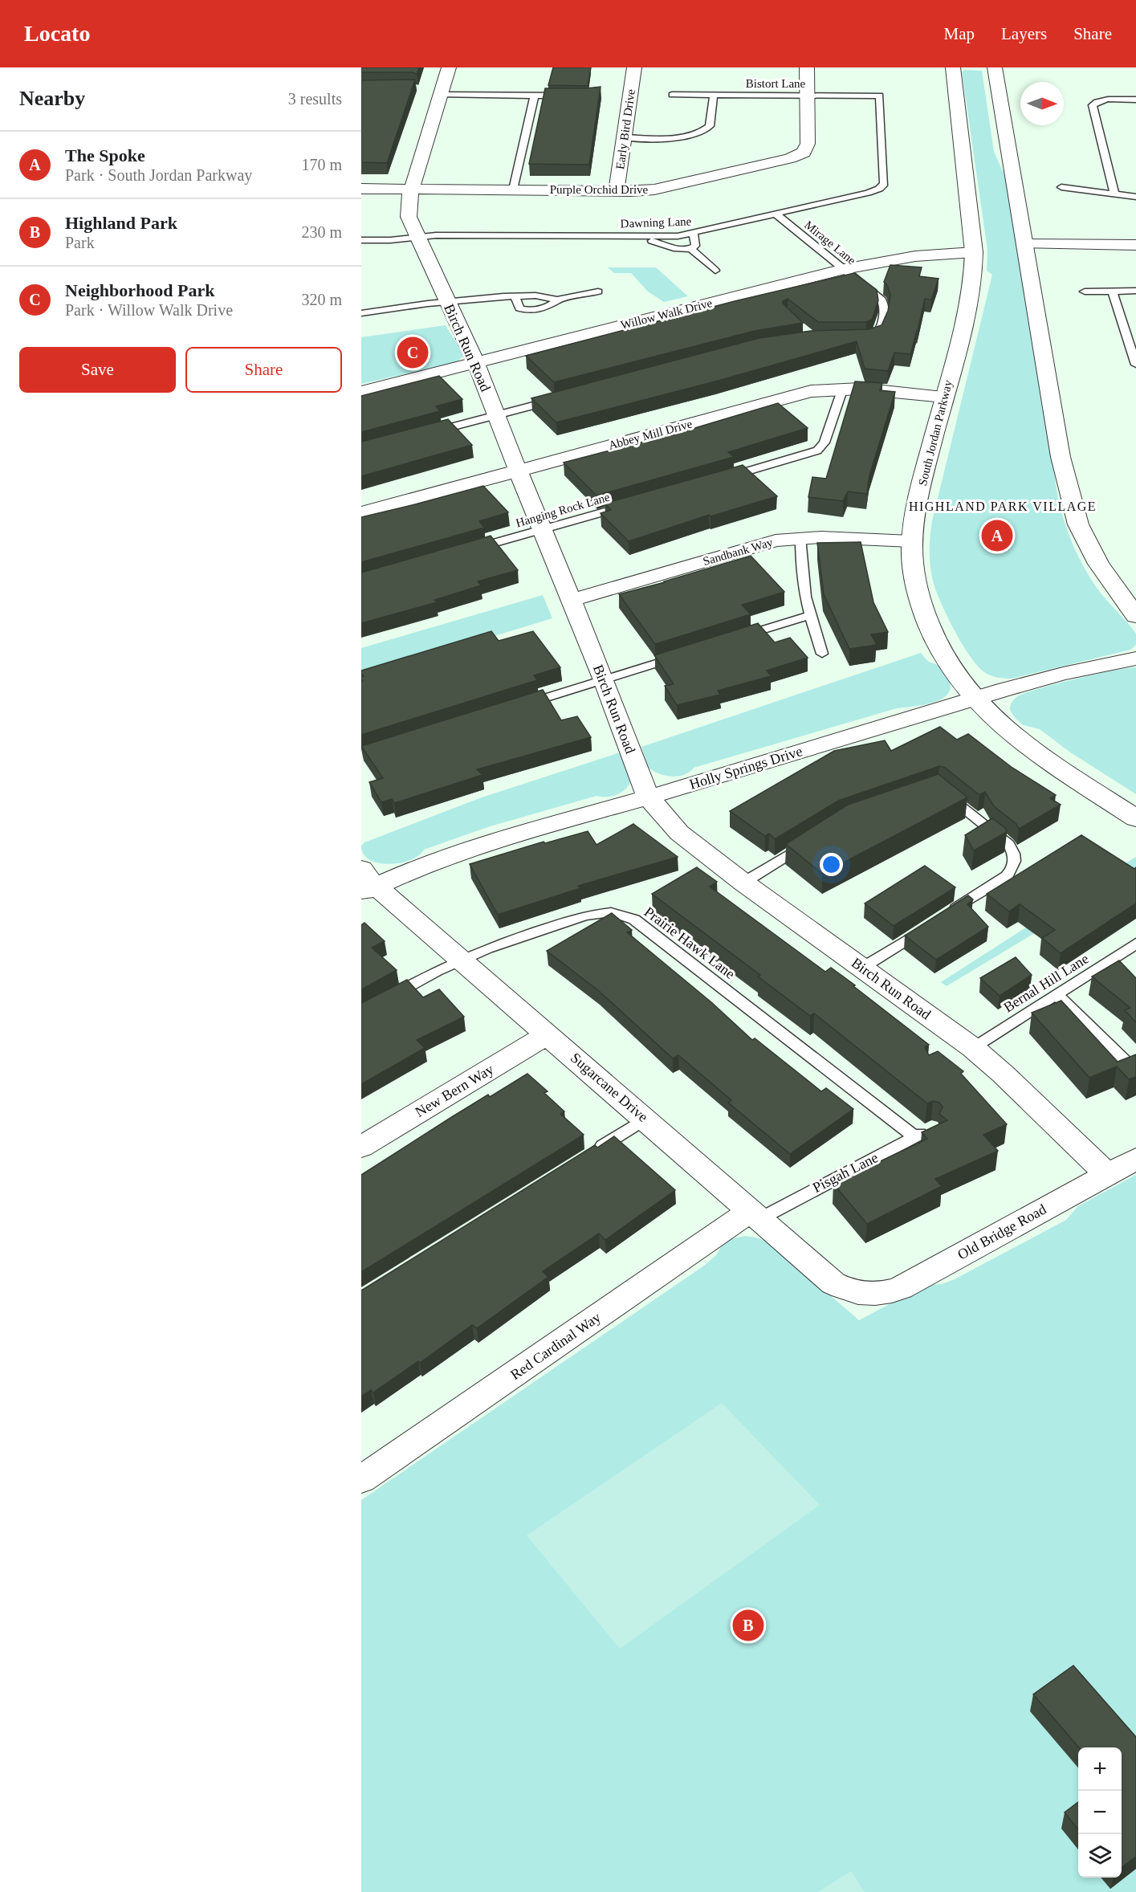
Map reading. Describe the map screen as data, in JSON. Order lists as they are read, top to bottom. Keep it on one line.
{"streets":{"street":["Early Bird Drive","Purple Orchid Drive","Willow Walk Drive","Birch Run Road","South Jordan Parkway","Abbey Mill Drive","Sandbank Way","Holly Springs Drive","Sugarcane Drive","New Bern Way","Old Bridge Road","Red Cardinal Way"],"lane":["Bistort Lane","Dawning Lane","Mirage Lane","Hanging Rock Lane","Prairie Hawk Lane","Bernal Hill Lane","Pisgah Lane"]},"crossings":[["Bistort Lane","Purple Orchid Drive"],["Bistort Lane","Dawning Lane"],["Early Bird Drive","Purple Orchid Drive"],["Purple Orchid Drive","Birch Run Road"],["Dawning Lane","Mirage Lane"],["Dawning Lane","Birch Run Road"],["Mirage Lane","Willow Walk Drive"],["Willow Walk Drive","Birch Run Road"],["Willow Walk Drive","South Jordan Parkway"],["Birch Run Road","Abbey Mill Drive"],["Birch Run Road","Hanging Rock Lane"],["Birch Run Road","Sandbank Way"],["Birch Run Road","Holly Springs Drive"],["Birch Run Road","Bernal Hill Lane"],["Birch Run Road","Old Bridge Road"],["South Jordan Parkway","Abbey Mill Drive"],["South Jordan Parkway","Sandbank Way"],["South Jordan Parkway","Holly Springs Drive"],["Holly Springs Drive","Sugarcane Drive"],["Prairie Hawk Lane","Sugarcane Drive"],["Prairie Hawk Lane","Pisgah Lane"],["Sugarcane Drive","New Bern Way"],["Sugarcane Drive","Pisgah Lane"],["Sugarcane Drive","Old Bridge Road"],["Sugarcane Drive","Red Cardinal Way"],["Pisgah Lane","Red Cardinal Way"]],"districts":["HIGHLAND PARK VILLAGE"],"north":"right","page":{"header":"Locato","nav":["Map","Layers","Share"],"heading":["Nearby","3 results"],"list":[{"mark":"A","name":"The Spoke","note":"Park · South Jordan Parkway","value":"170 m"},{"mark":"B","name":"Highland Park","note":"Park","value":"230 m"},{"mark":"C","name":"Neighborhood Park","note":"Park · Willow Walk Drive","value":"320 m"}],"buttons":["Save","Share"],"pins":["C","A","B"],"map_buttons":["+","−"]}}
